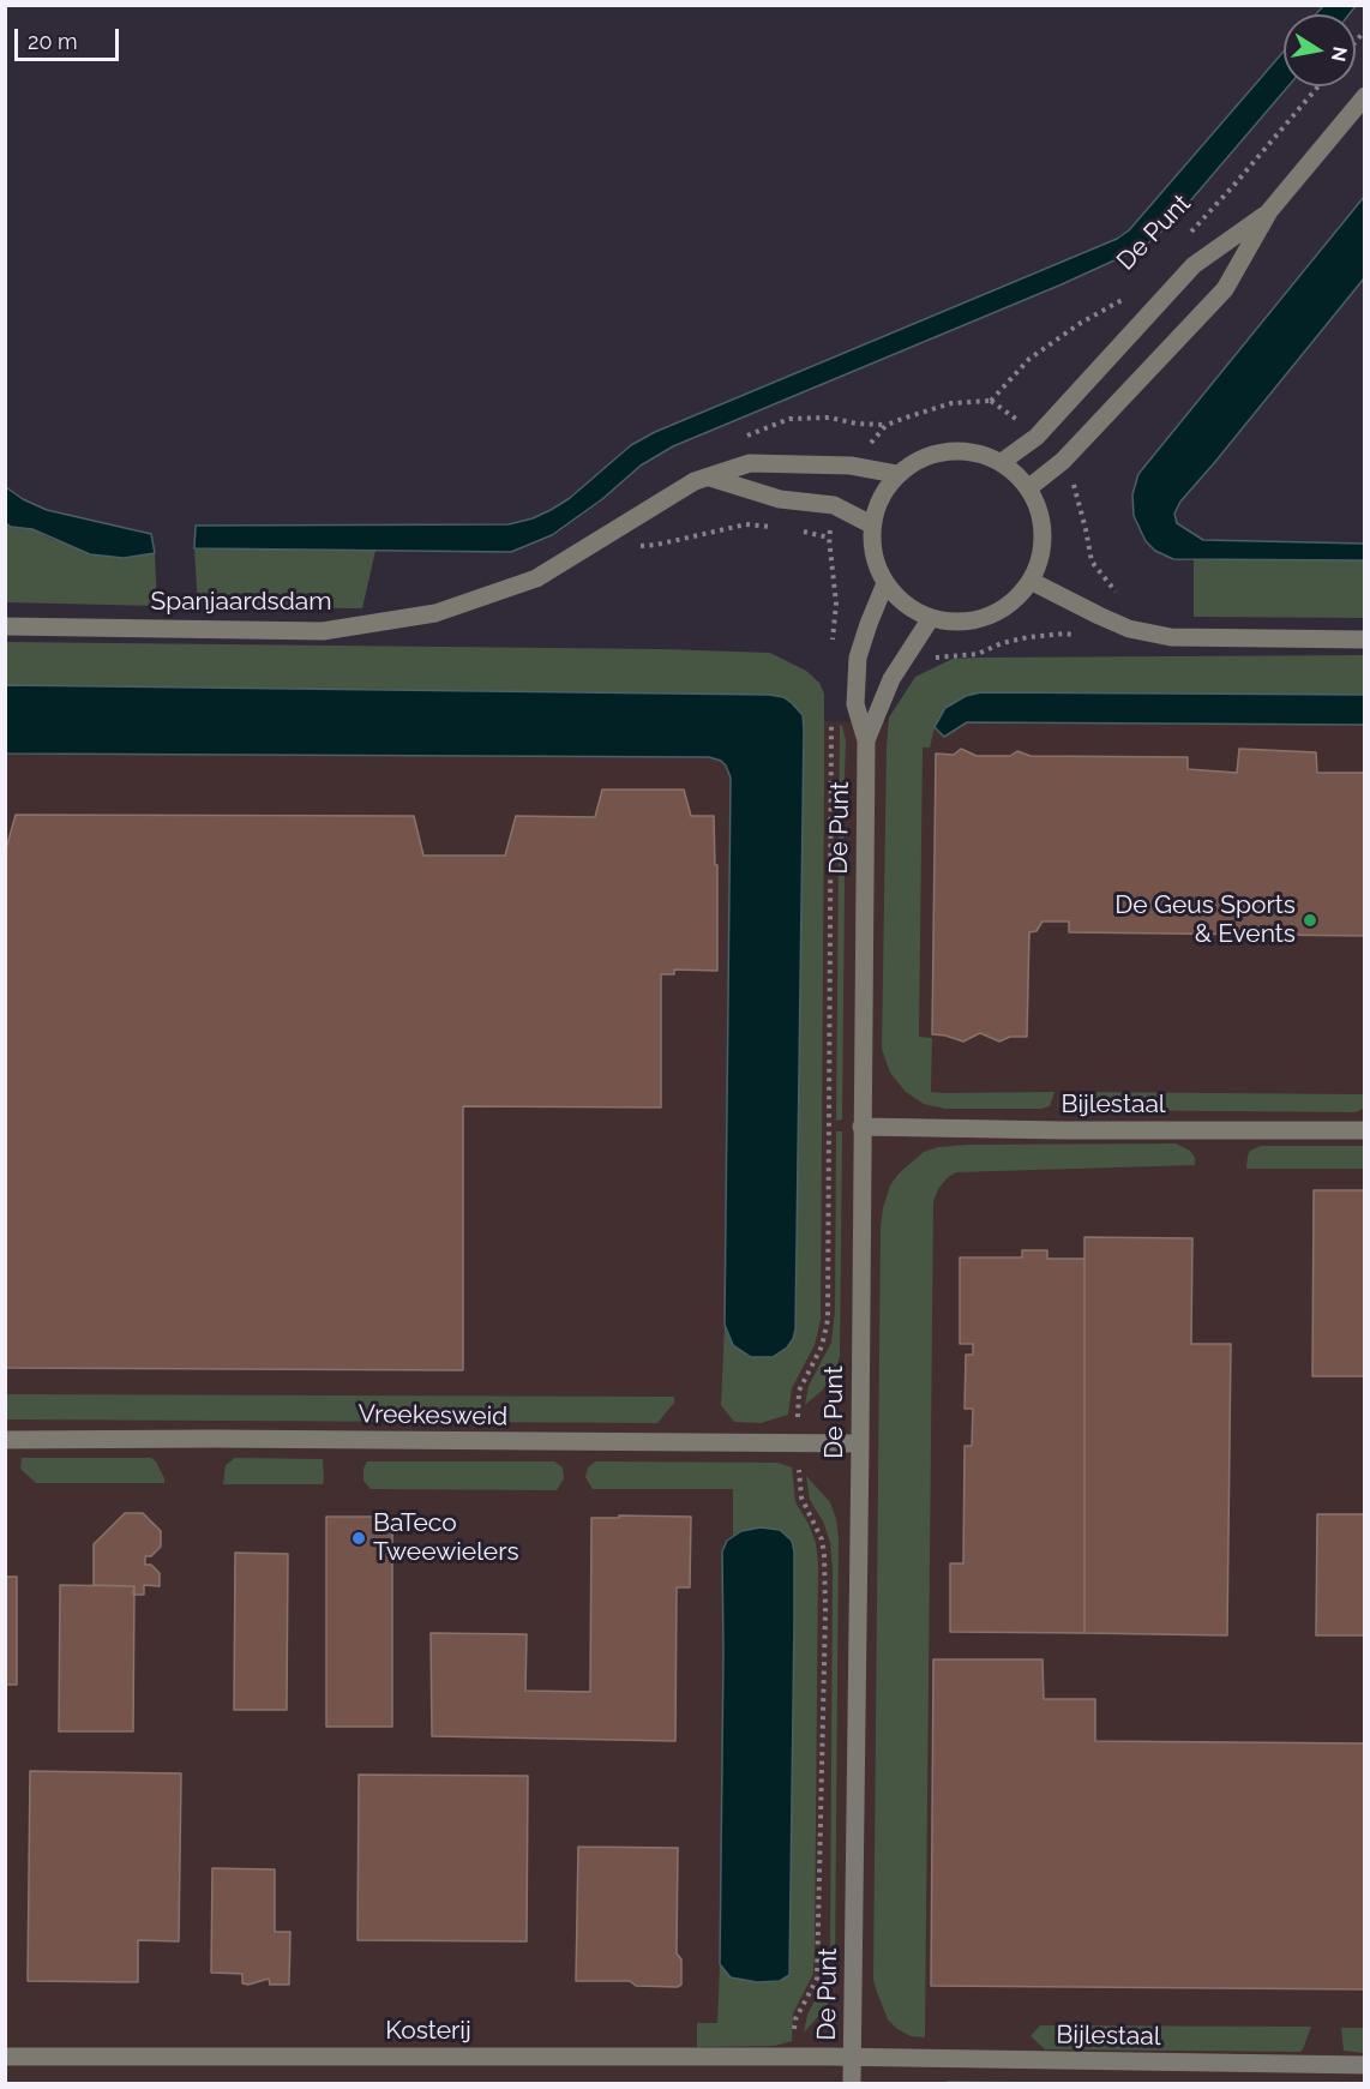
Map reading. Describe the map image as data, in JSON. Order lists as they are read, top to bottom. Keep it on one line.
{"streets":{"street":["De Punt","Spanjaardsdam","Bijlestaal","Vreekesweid","Kosterij"]},"crossings":[["De Punt","Spanjaardsdam"],["De Punt","Bijlestaal"],["De Punt","Vreekesweid"],["De Punt","Kosterij"],["Bijlestaal","Kosterij"]],"places":["De Geus Sports & Events","BaTeco Tweewielers"],"scale_bar":"20 m","north":"right"}
